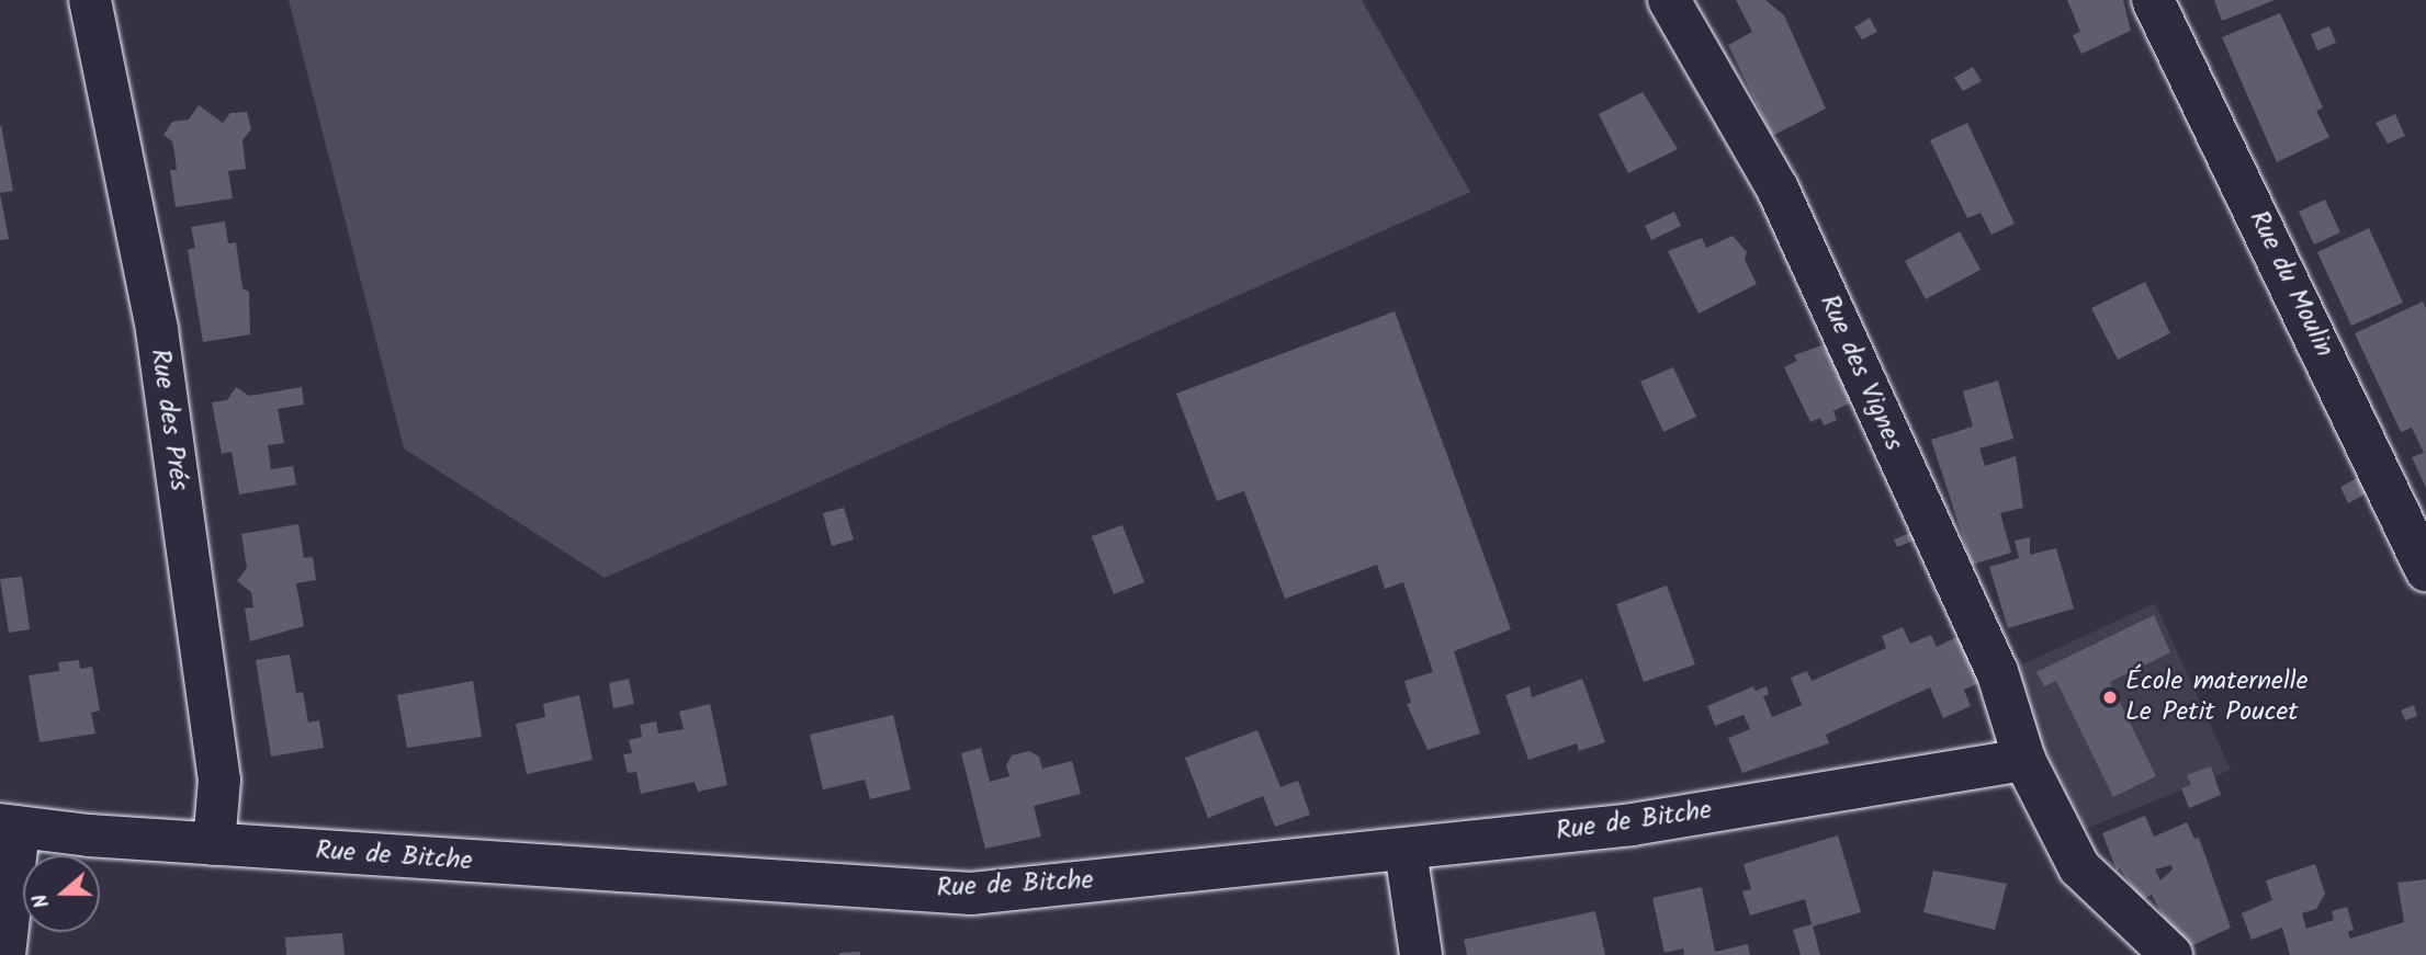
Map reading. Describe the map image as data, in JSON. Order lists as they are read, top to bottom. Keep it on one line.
{"streets":{"street":["Rue du Moulin","Rue des Vignes","Rue des Prés","Rue de Bitche"]},"crossings":[["Rue des Vignes","Rue de Bitche"],["Rue des Prés","Rue de Bitche"]],"places":["École maternelle Le Petit Poucet"],"north":"left"}
